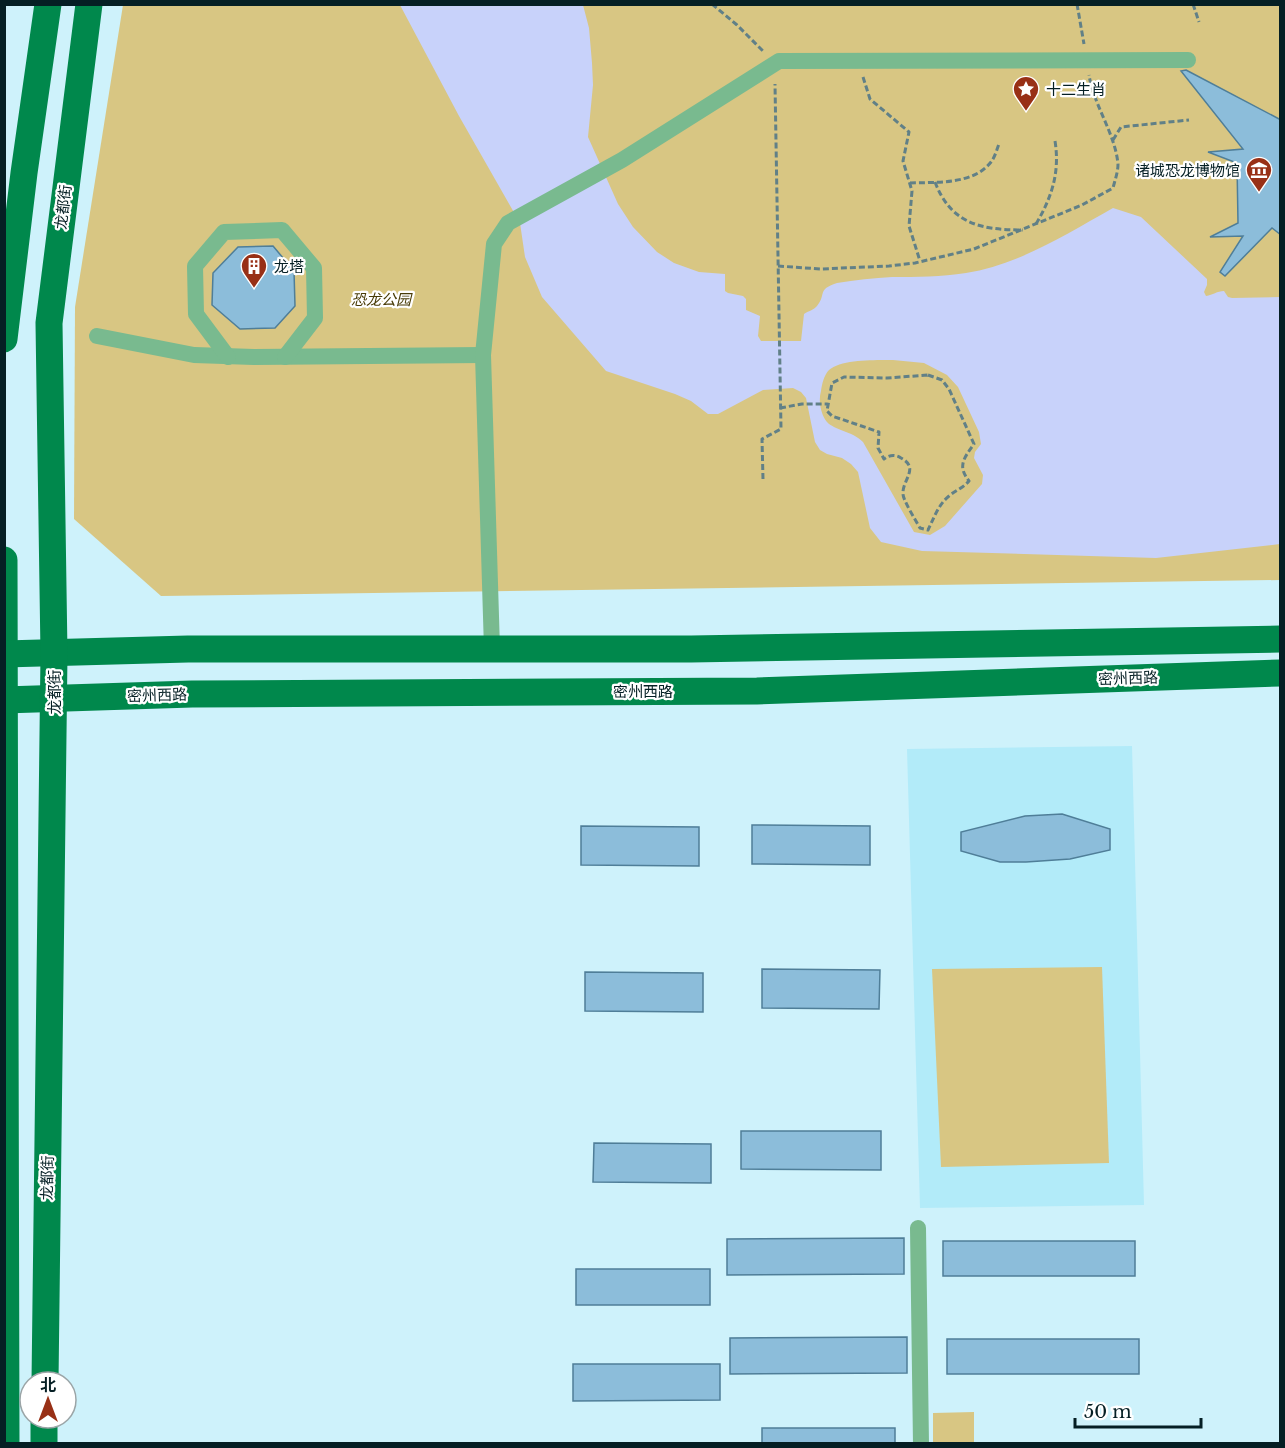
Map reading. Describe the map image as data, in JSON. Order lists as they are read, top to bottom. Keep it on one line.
{"streets":{"main road":["龙都街","密州西路"]},"crossings":[["龙都街","密州西路"]],"parks":["恐龙公园"],"places":{"place":["十二生肖"],"museum":["诸城恐龙博物馆"],"building":["龙塔"]},"scale_bar":"50 m","north":"top"}
